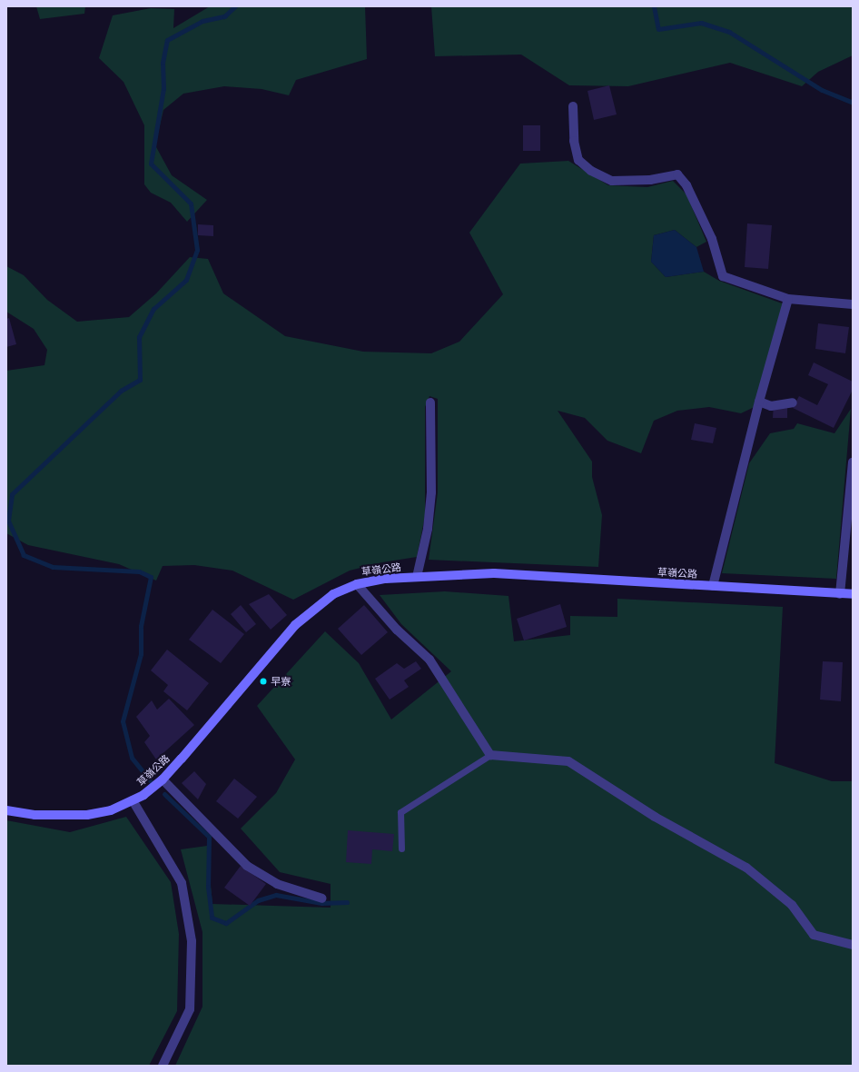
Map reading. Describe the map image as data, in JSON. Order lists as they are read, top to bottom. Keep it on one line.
{"streets":{"main road":["草嶺公路"]},"places":["早寮"]}
